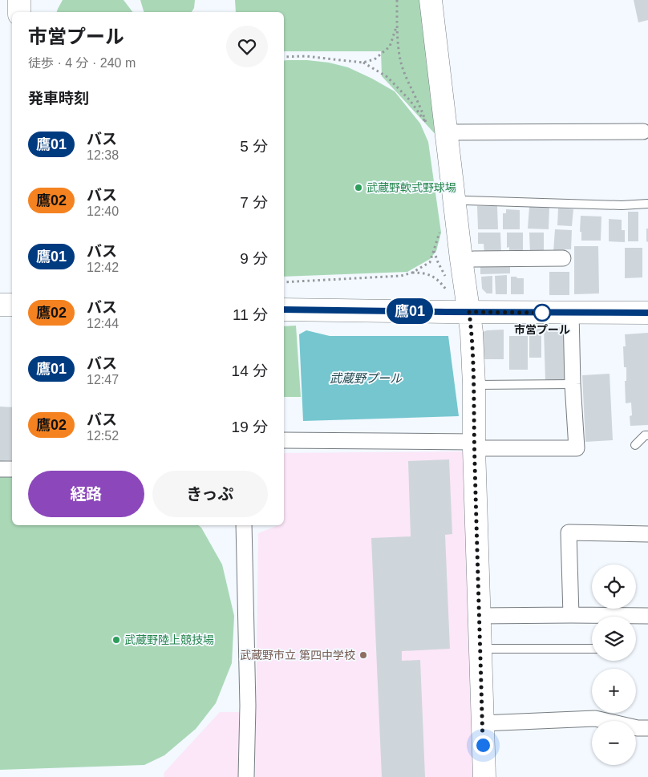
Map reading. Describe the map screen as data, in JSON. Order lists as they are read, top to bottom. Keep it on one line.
{"water":["武蔵野プール"],"places":["武蔵野軟式野球場","市営プール","武蔵野陸上競技場","武蔵野市立 第四中学校"],"lines":["bus line 鷹01"],"page":{"on_map":"鷹01","heading":[["市営プール","徒歩 · 4 分 · 240 m"],"発車時刻"],"list":[{"mark":"鷹01","name":"バス","note":"12:38","value":"5 分"},{"mark":"鷹02","name":"バス","note":"12:40","value":"7 分"},{"mark":"鷹01","name":"バス","note":"12:42","value":"9 分"},{"mark":"鷹02","name":"バス","note":"12:44","value":"11 分"},{"mark":"鷹01","name":"バス","note":"12:47","value":"14 分"},{"mark":"鷹02","name":"バス","note":"12:52","value":"19 分"}],"buttons":["経路","きっぷ"],"map_buttons":["+","−"]}}
